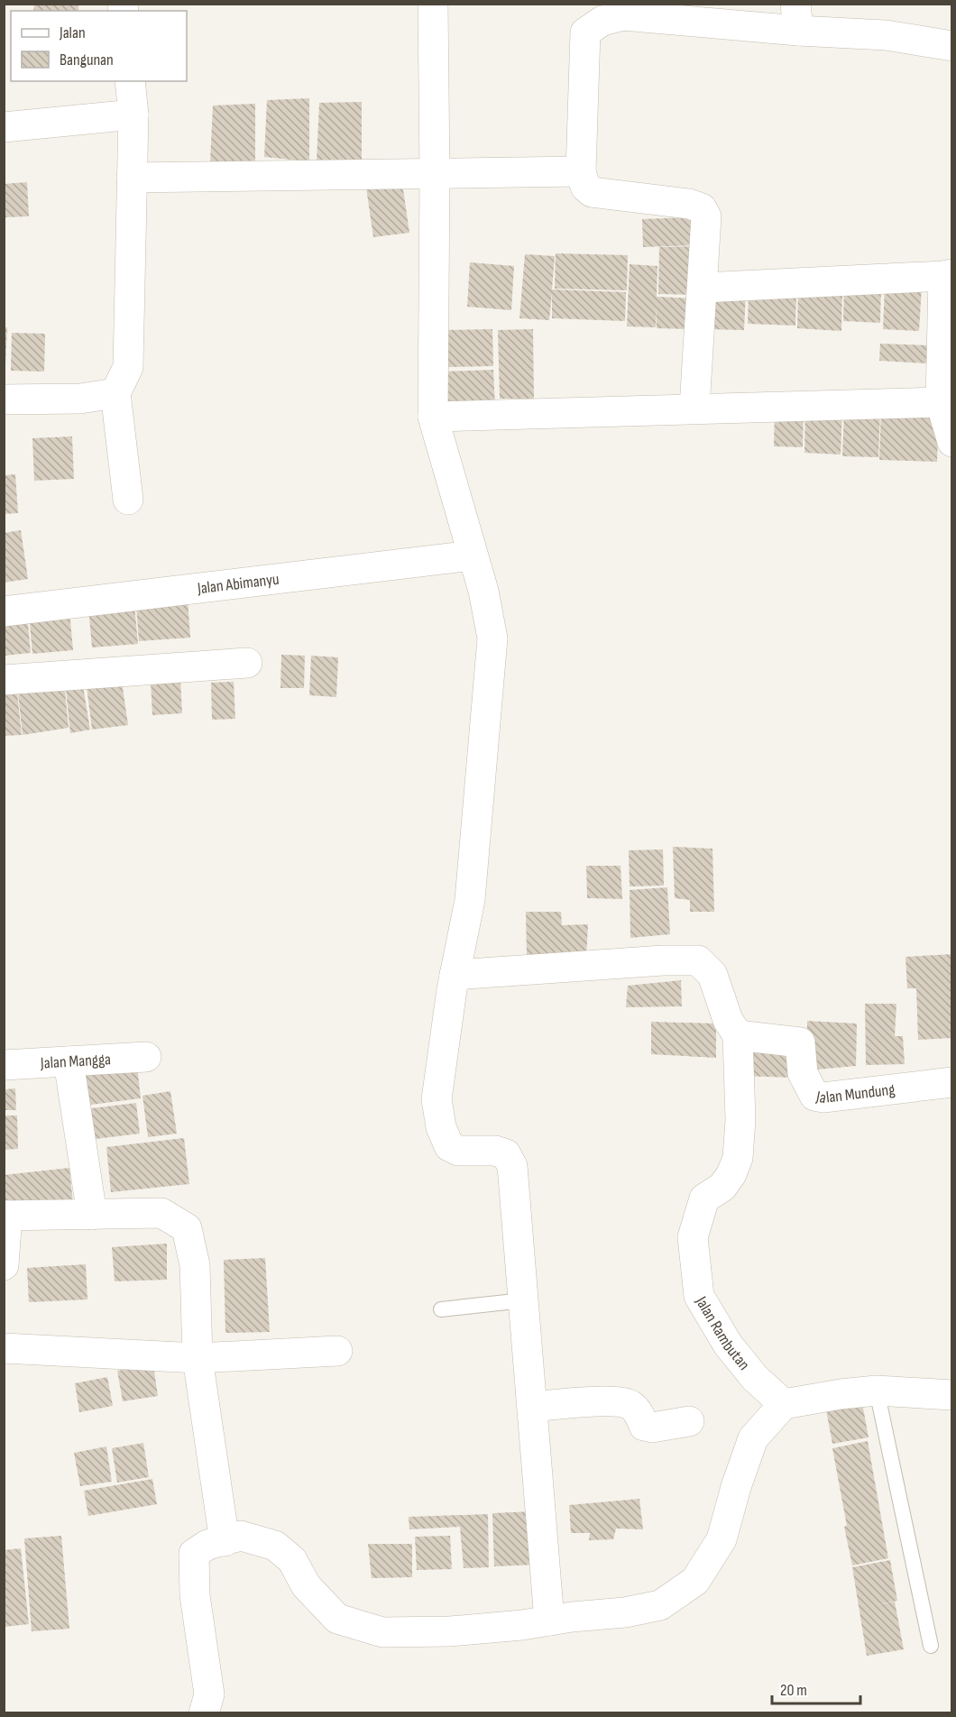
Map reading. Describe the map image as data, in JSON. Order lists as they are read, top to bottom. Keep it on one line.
{"streets":{"street":["Jalan Abimanyu","Jalan Mangga","Jalan Mundung","Jalan Rambutan"]},"crossings":[["Jalan Mundung","Jalan Rambutan"]],"legend":["Jalan","Bangunan"],"scale_bar":"20 m"}
